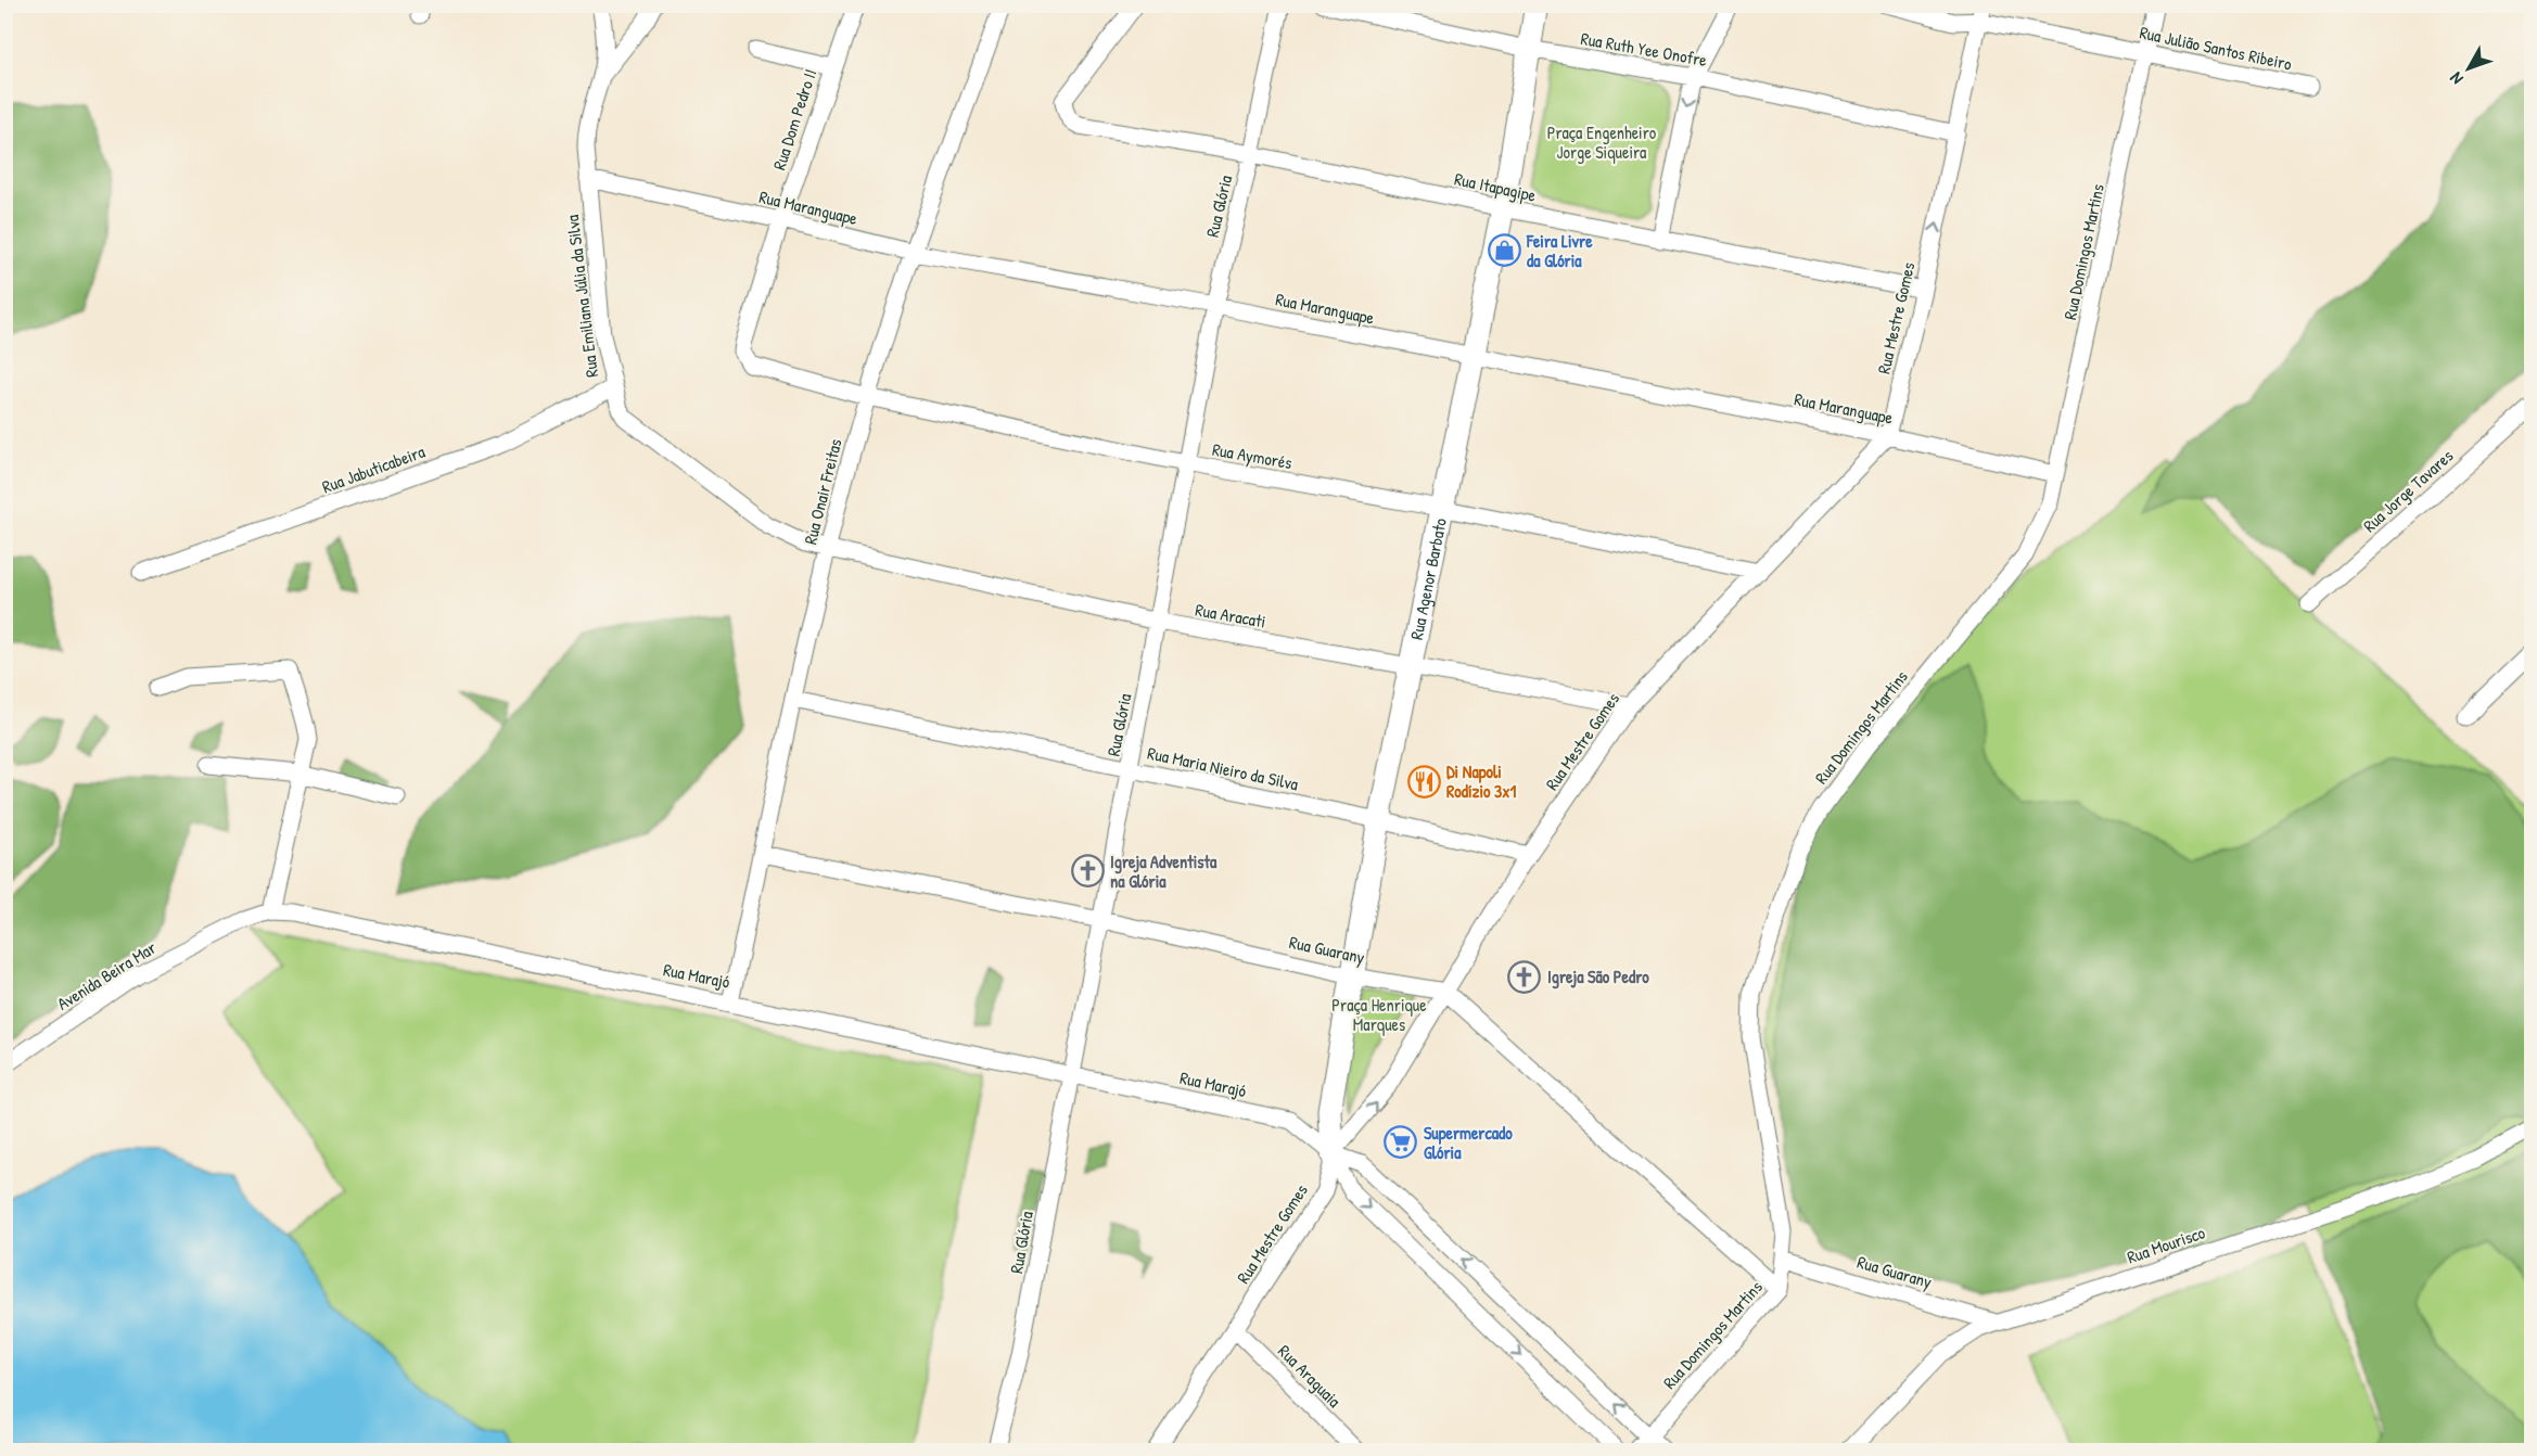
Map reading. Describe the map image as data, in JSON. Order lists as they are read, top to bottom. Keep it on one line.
{"streets":{"street":["Rua Julião Santos Ribeiro","Rua Ruth Yee Onofre","Rua Dom Pedro II","Rua Itapagipe","Rua Glória","Rua Maranguape","Rua Domingos Martins","Rua Emiliana Júlia da Silva","Rua Mestre Gomes","Rua Aymorés","Rua Jabuticabeira","Rua Jorge Tavares","Rua Onair Freitas","Rua Agenor Barbato","Rua Aracati","Rua Maria Nieiro da Silva","Rua Guarany","Avenida Beira Mar","Rua Marajó","Rua Mourisco","Rua Araguaia"]},"crossings":[["Rua Julião Santos Ribeiro","Rua Domingos Martins"],["Rua Julião Santos Ribeiro","Rua Mestre Gomes"],["Rua Ruth Yee Onofre","Rua Mestre Gomes"],["Rua Ruth Yee Onofre","Rua Agenor Barbato"],["Rua Dom Pedro II","Rua Maranguape"],["Rua Dom Pedro II","Rua Aymorés"],["Rua Itapagipe","Rua Glória"],["Rua Itapagipe","Rua Mestre Gomes"],["Rua Itapagipe","Rua Agenor Barbato"],["Rua Glória","Rua Maranguape"],["Rua Glória","Rua Aymorés"],["Rua Glória","Rua Aracati"],["Rua Glória","Rua Maria Nieiro da Silva"],["Rua Glória","Rua Guarany"],["Rua Glória","Rua Marajó"],["Rua Maranguape","Rua Domingos Martins"],["Rua Maranguape","Rua Emiliana Júlia da Silva"],["Rua Maranguape","Rua Mestre Gomes"],["Rua Maranguape","Rua Onair Freitas"],["Rua Maranguape","Rua Agenor Barbato"],["Rua Domingos Martins","Rua Guarany"],["Rua Domingos Martins","Rua Marajó"],["Rua Emiliana Júlia da Silva","Rua Jabuticabeira"],["Rua Emiliana Júlia da Silva","Rua Onair Freitas"],["Rua Emiliana Júlia da Silva","Rua Aracati"],["Rua Mestre Gomes","Rua Aymorés"],["Rua Mestre Gomes","Rua Agenor Barbato"],["Rua Mestre Gomes","Rua Aracati"],["Rua Mestre Gomes","Rua Maria Nieiro da Silva"],["Rua Mestre Gomes","Rua Guarany"],["Rua Mestre Gomes","Rua Marajó"],["Rua Mestre Gomes","Rua Araguaia"],["Rua Aymorés","Rua Onair Freitas"],["Rua Aymorés","Rua Agenor Barbato"],["Rua Onair Freitas","Rua Aracati"],["Rua Onair Freitas","Rua Maria Nieiro da Silva"],["Rua Onair Freitas","Rua Guarany"],["Rua Onair Freitas","Rua Marajó"],["Rua Agenor Barbato","Rua Aracati"],["Rua Agenor Barbato","Rua Maria Nieiro da Silva"],["Rua Agenor Barbato","Rua Guarany"],["Rua Agenor Barbato","Rua Marajó"],["Rua Guarany","Rua Mourisco"],["Avenida Beira Mar","Rua Marajó"]],"parks":["Praça Engenheiro Jorge Siqueira","Praça Henrique Marques"],"places":{"shop":["Feira Livre da Glória"],"restaurant":["Di Napoli Rodízio 3x1"],"church":["Igreja Adventista na Glória","Igreja São Pedro"],"supermarket":["Supermercado Glória"]},"north":"bottom left"}
